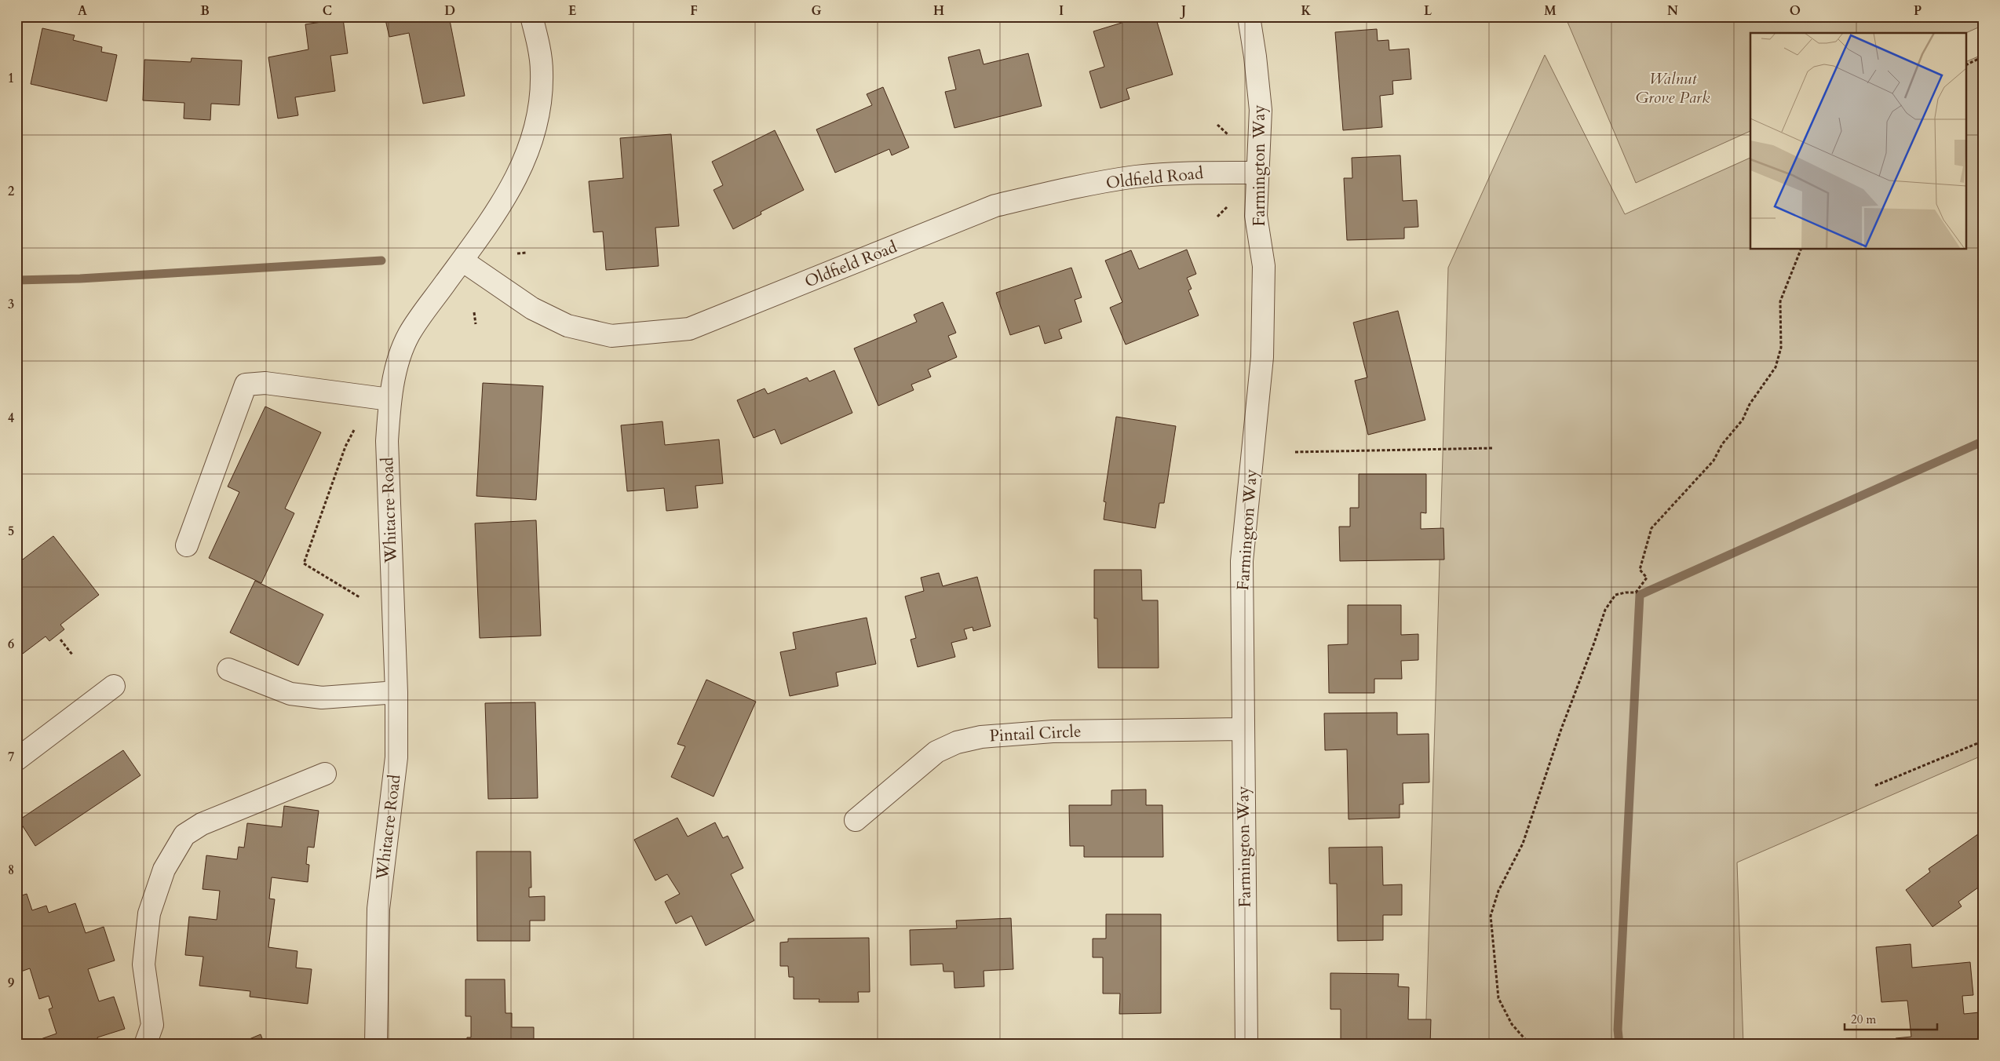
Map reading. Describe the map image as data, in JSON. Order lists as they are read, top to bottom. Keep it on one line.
{"streets":{"street":["Farmington Way","Oldfield Road","Whitacre Road","Pintail Circle"]},"crossings":[["Farmington Way","Oldfield Road"],["Farmington Way","Pintail Circle"],["Oldfield Road","Whitacre Road"]],"parks":["Walnut Grove Park"],"scale_bar":"20 m","grid":{"columns":["A","B","C","D","E","F","G","H","I","J","K","L","M","N","O","P"],"rows":["1","2","3","4","5","6","7","8","9"]}}
